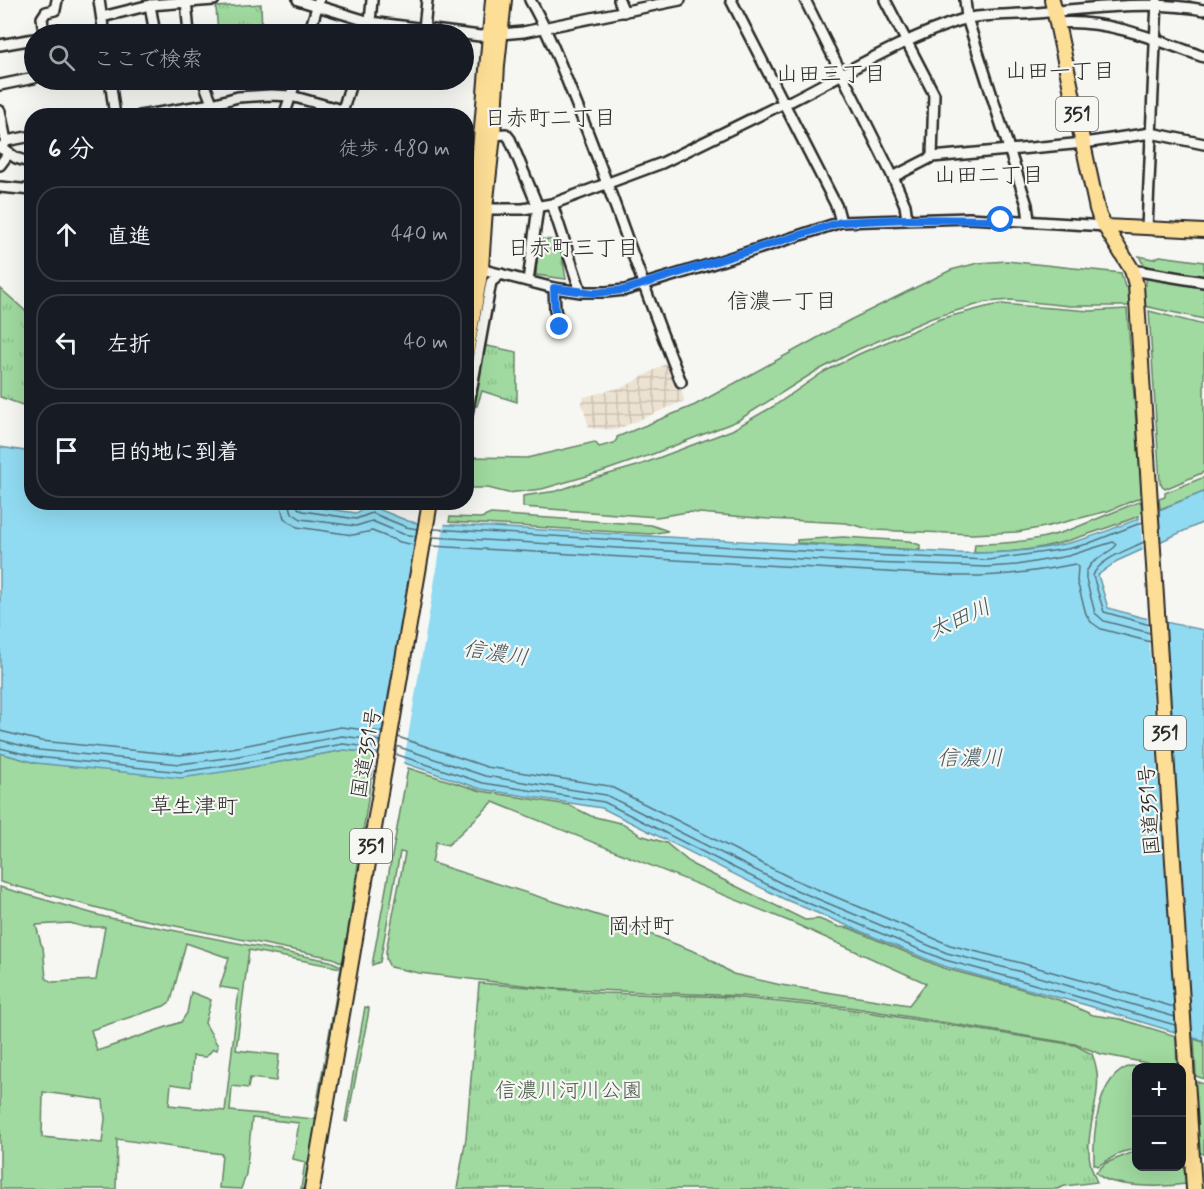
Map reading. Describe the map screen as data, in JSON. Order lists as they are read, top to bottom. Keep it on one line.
{"streets":{"highway":["351","国道351号"]},"crossings":[["351","国道351号"]],"districts":["山田一丁目","山田三丁目","日赤町二丁目","山田二丁目","日赤町三丁目","信濃一丁目","草生津町","岡村町"],"water":["太田川","信濃川"],"parks":["信濃川河川公園"],"page":{"search":"ここで検索","heading":["6 分","徒歩 · 480 m"],"list":[["直進","440 m"],["左折","40 m"],"目的地に到着"],"map_buttons":["+","−"]}}
